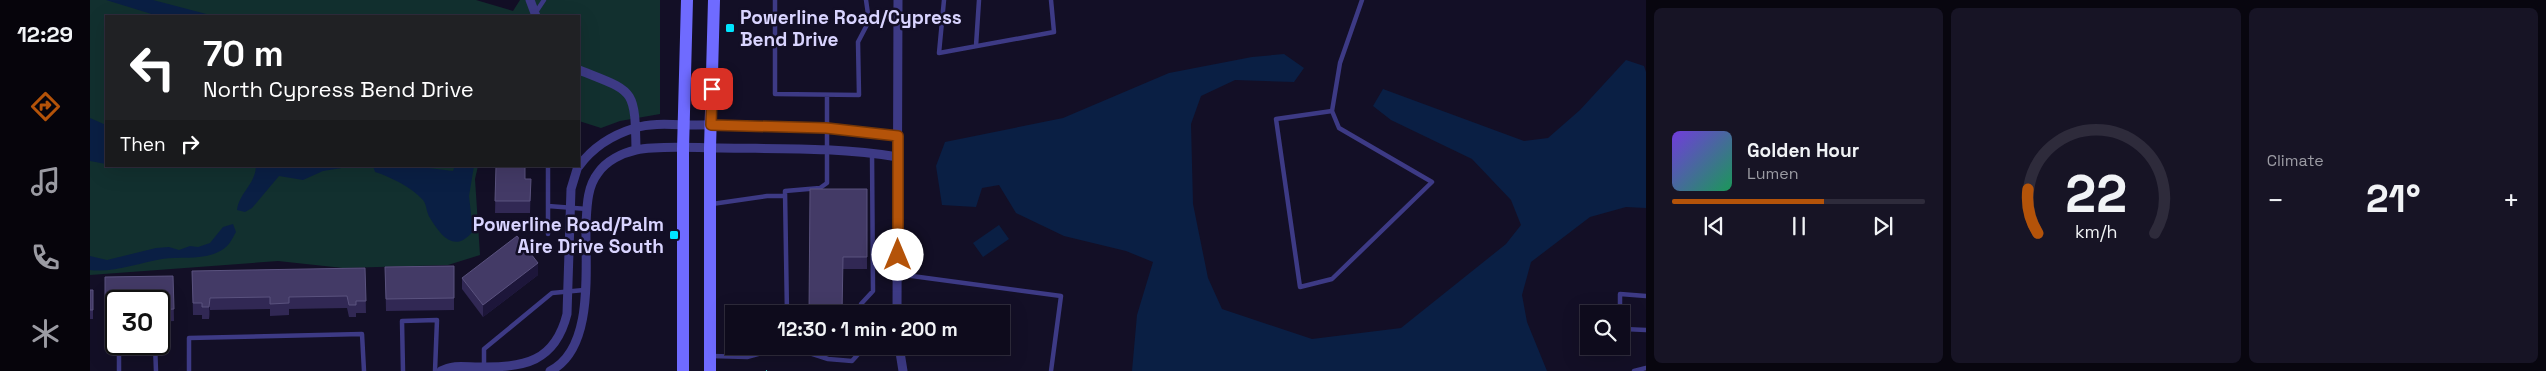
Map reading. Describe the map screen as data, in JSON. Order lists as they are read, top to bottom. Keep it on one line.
{"places":{"transit":["Powerline Road/Cypress Bend Drive","Powerline Road/Palm Aire Drive South"]},"page":{"tabs":"12:29","tile":"Climate","turn":["70 m","North Cypress Bend Drive"],"then":"Then","song":["Golden Hour","Lumen"],"heat":["−","21°","+"],"limit":"30","trip":"12:30 · 1 min · 200 m","gauge":["22","km/h"]}}
